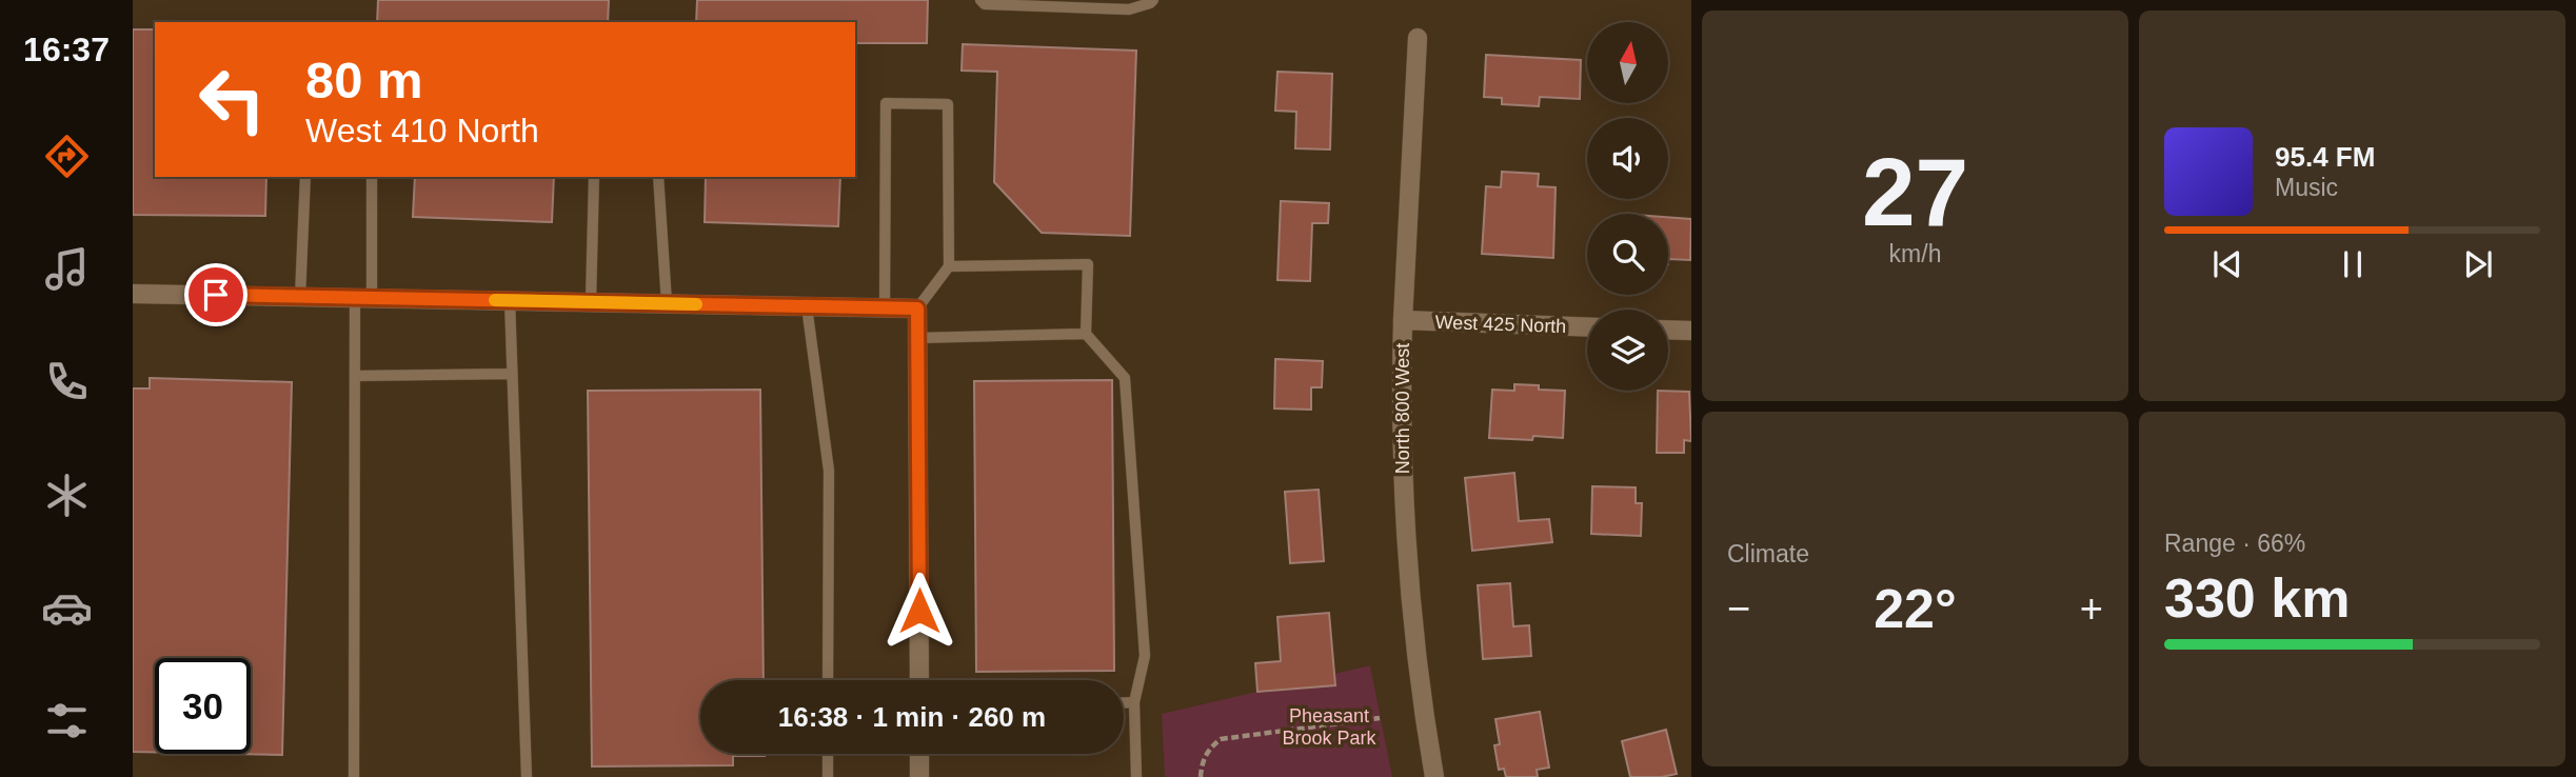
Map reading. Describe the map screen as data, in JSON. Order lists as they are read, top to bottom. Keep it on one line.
{"streets":{"street":["West 425 North","North 800 West"]},"crossings":[["West 425 North","North 800 West"]],"parks":["Pheasant Brook Park"],"north":"top","page":{"tabs":"16:37","tile":[["27","km/h"],"Climate",["Range · 66%","330 km"]],"turn":["80 m","West 410 North"],"song":["95.4 FM","Music"],"heat":["−","22°","+"],"limit":"30","trip":"16:38 · 1 min · 260 m"}}
